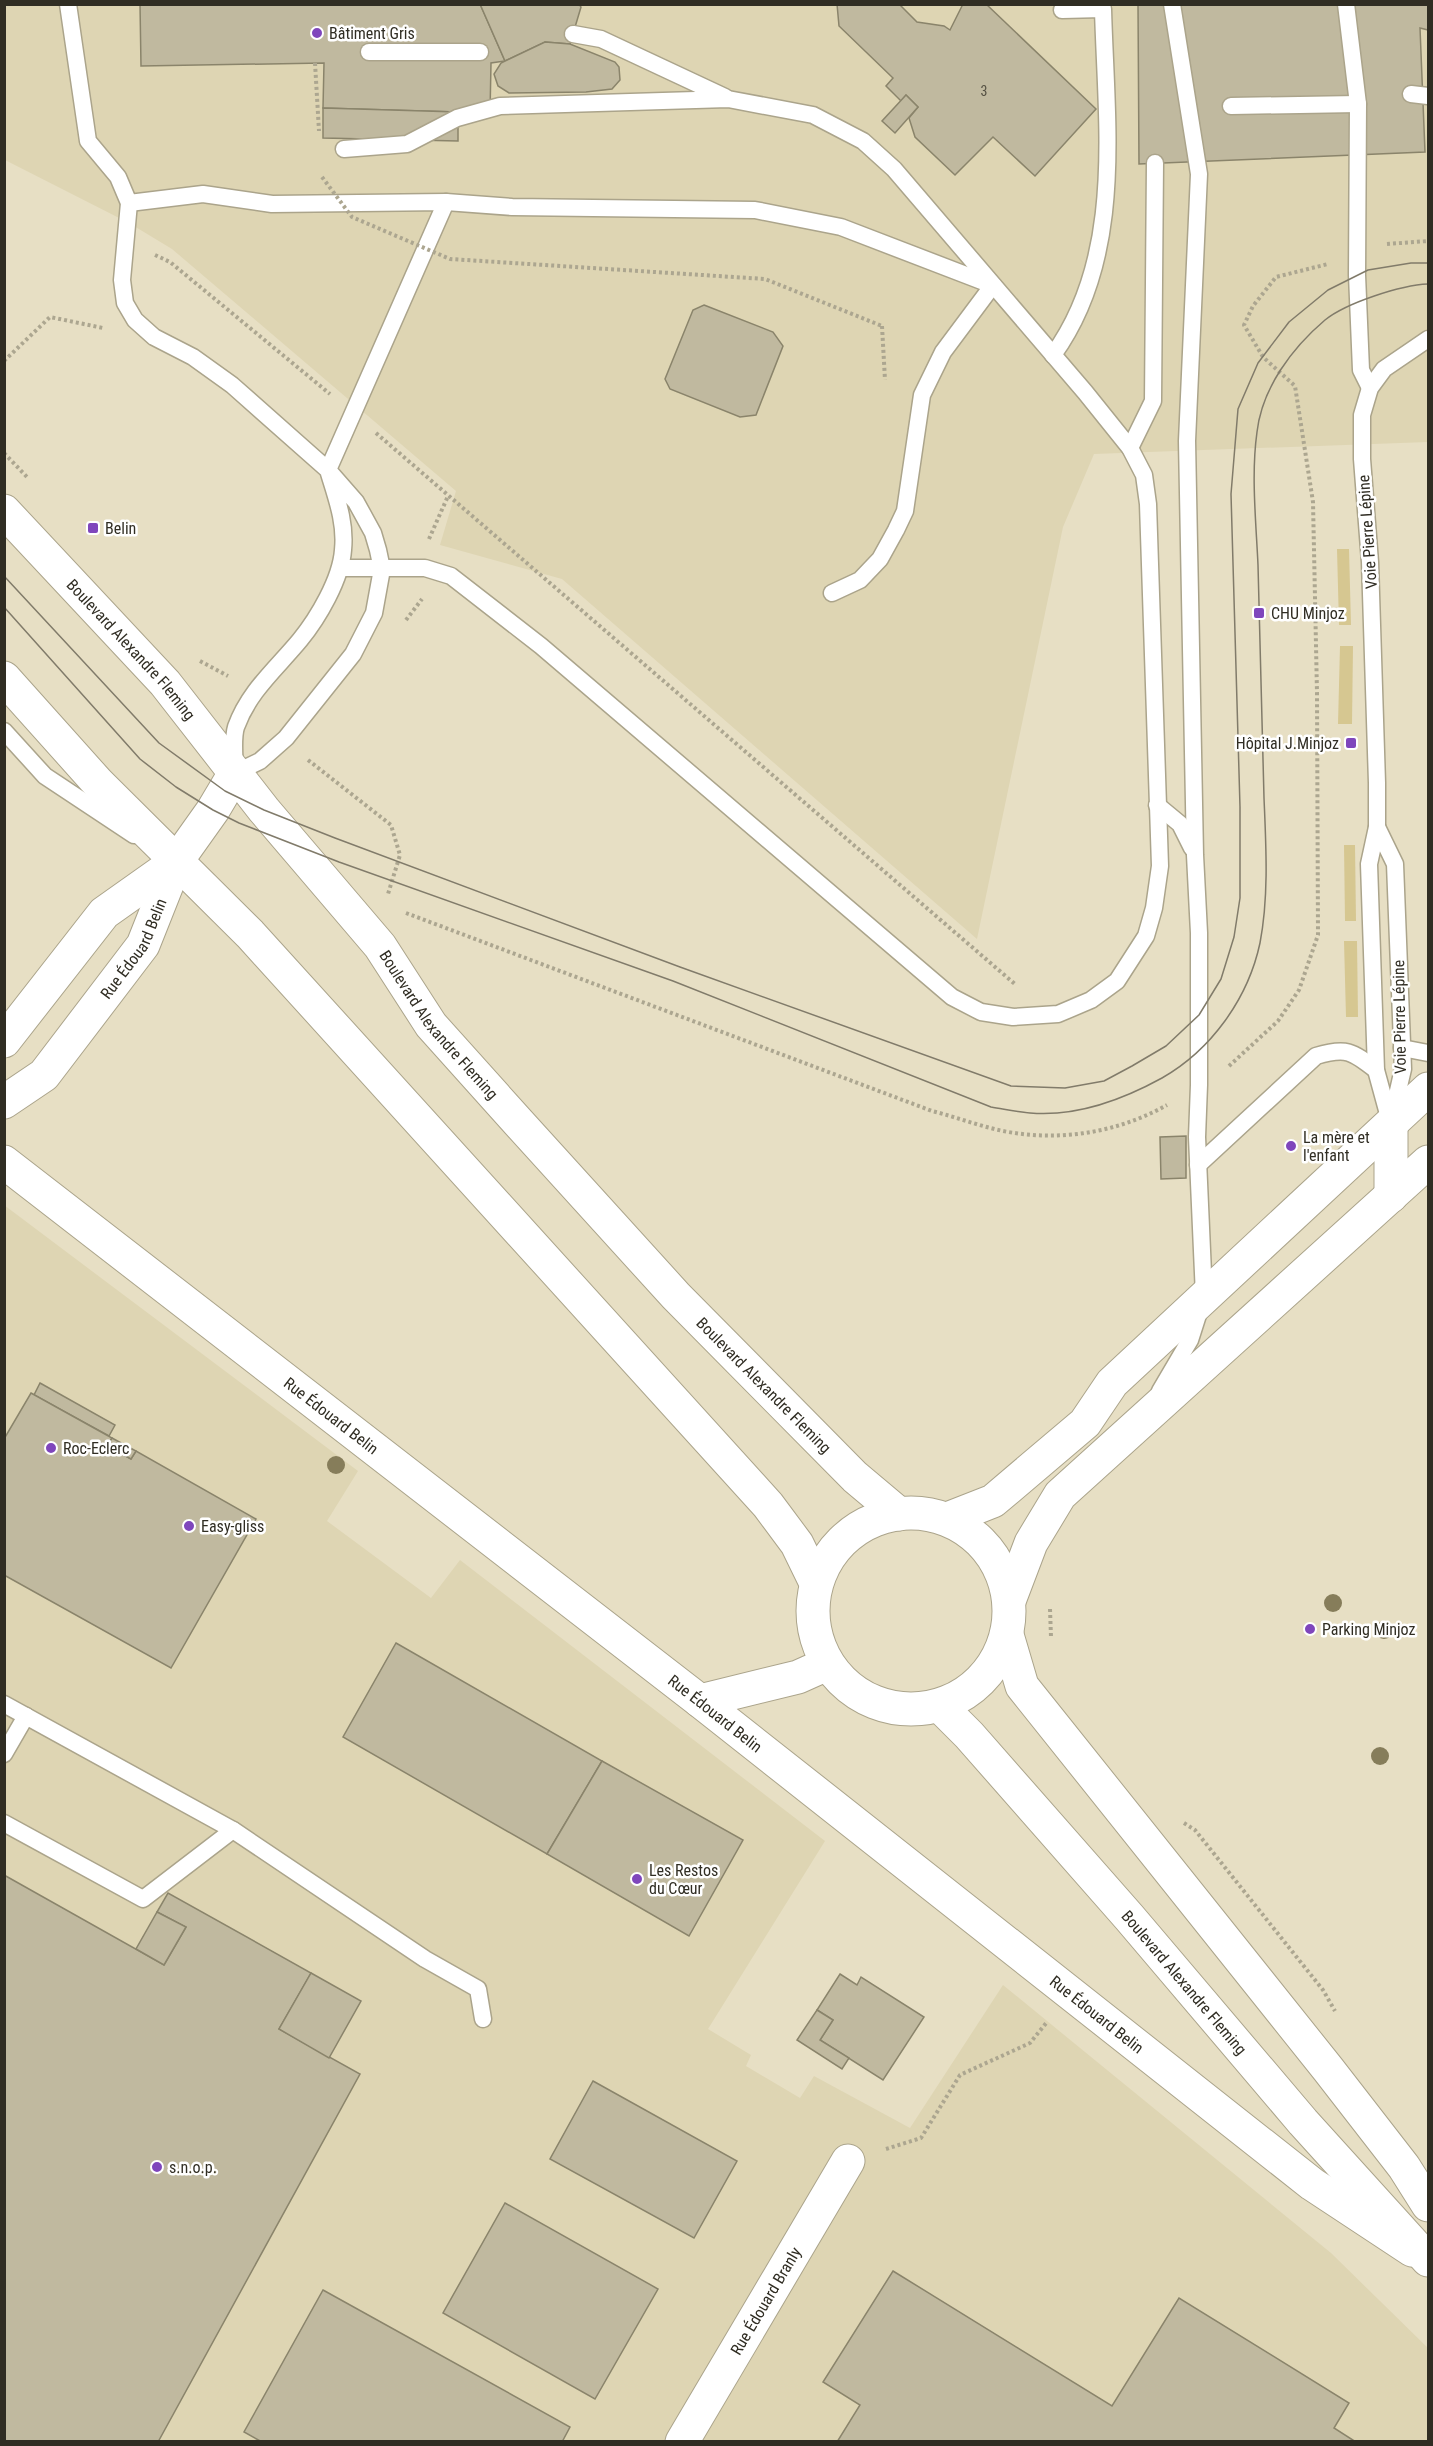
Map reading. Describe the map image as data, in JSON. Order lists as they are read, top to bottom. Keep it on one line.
{"streets":{"street":["Boulevard Alexandre Fleming","Rue Édouard Belin","Rue Édouard Branly"],"lane":["Voie Pierre Lépine"]},"crossings":[["Boulevard Alexandre Fleming","Rue Édouard Belin"]],"places":{"other":["Bâtiment Gris","La mère et l'enfant","Roc-Eclerc","Easy-gliss","Parking Minjoz","Les Restos du Cœur","s.n.o.p."],"transit":["Belin","CHU Minjoz","Hôpital J.Minjoz"]},"house_numbers":["3"]}
